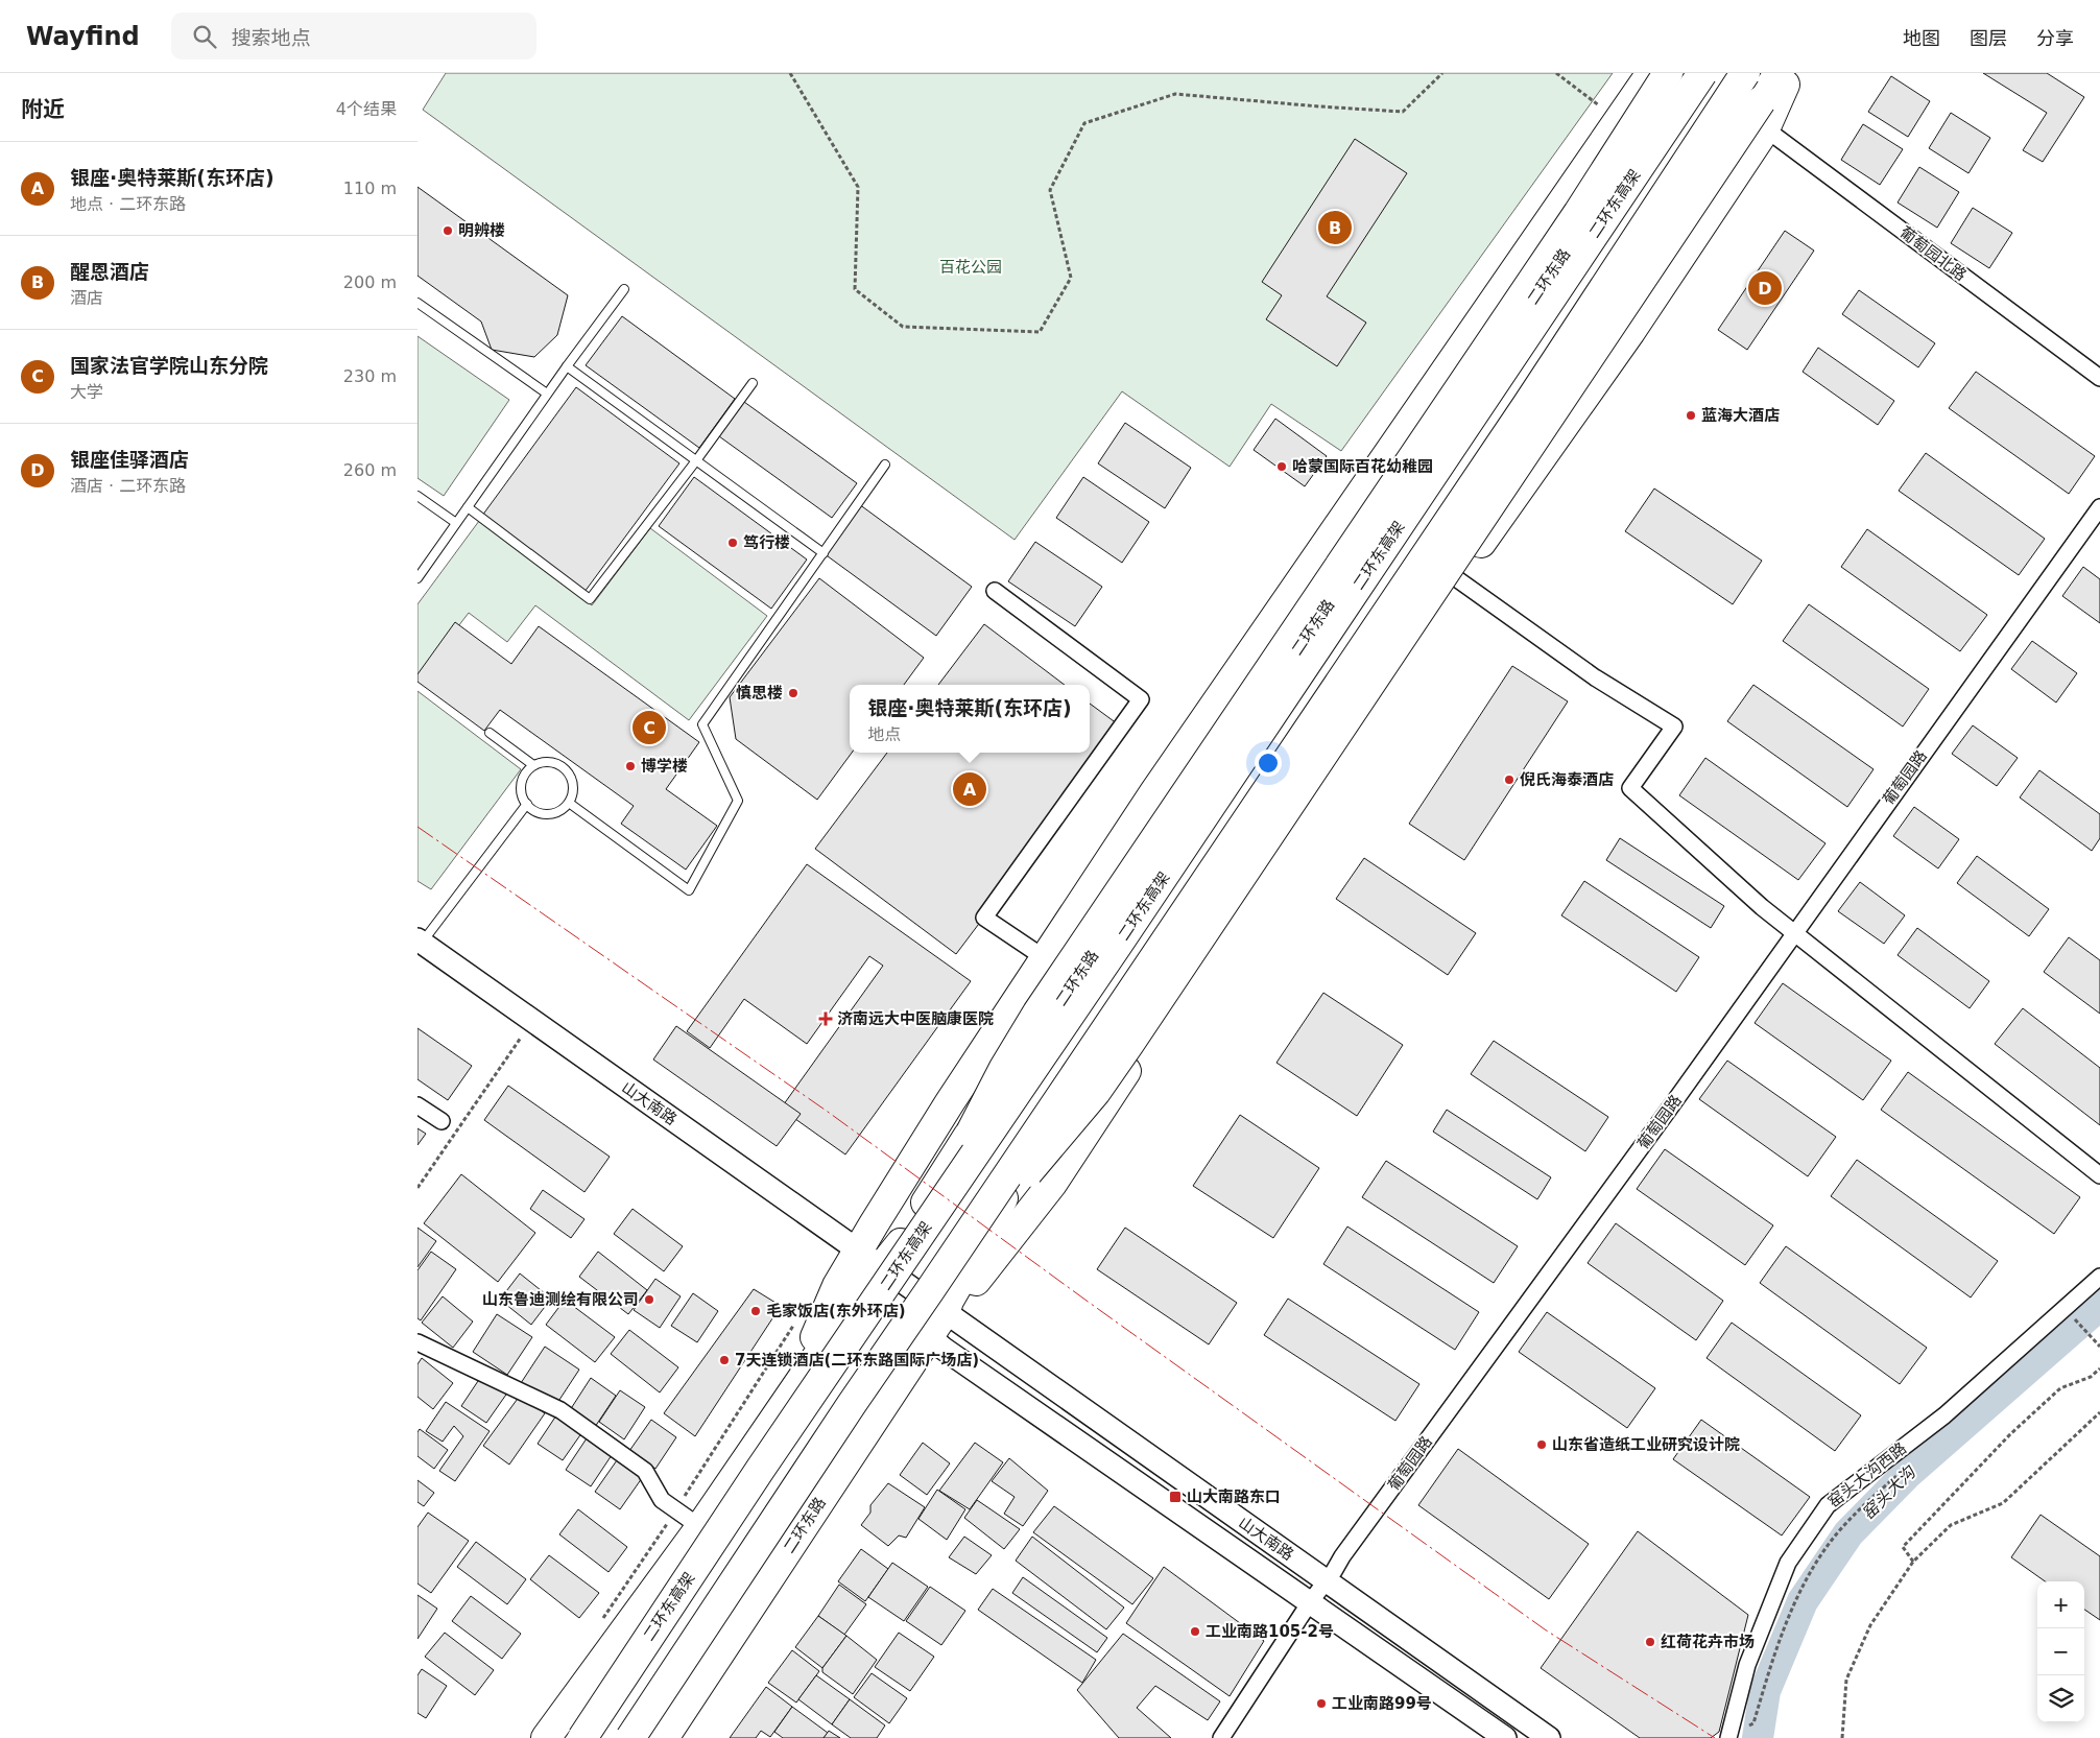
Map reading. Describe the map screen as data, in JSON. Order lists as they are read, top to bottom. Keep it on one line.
{"streets":{"highway":["二环东高架","二环东路"],"main road":["山大南路"],"street":["葡萄园北路","葡萄园路","窑头大沟西路"]},"crossings":[["二环东高架","二环东路"],["二环东高架","山大南路"],["葡萄园北路","二环东路"],["二环东路","山大南路"],["葡萄园路","山大南路"]],"water":["窑头大沟"],"parks":["百花公园"],"places":{"other":["明辨楼","蓝海大酒店","哈蒙国际百花幼稚园","笃行楼","慎思楼","博学楼","倪氏海泰酒店","山东鲁迪测绘有限公司","毛家饭店(东外环店)","7天连锁酒店(二环东路国际广场店)","山东省造纸工业研究设计院","工业南路105-2号","红荷花卉市场","工业南路99号"],"health":["济南远大中医脑康医院"],"transit":["山大南路东口"]},"page":{"header":"Wayfind","search":"搜索地点","nav":["地图","图层","分享"],"heading":["附近","4个结果"],"list":[{"mark":"A","name":"银座·奥特莱斯(东环店)","note":"地点 · 二环东路","value":"110 m"},{"mark":"B","name":"醒恩酒店","note":"酒店","value":"200 m"},{"mark":"C","name":"国家法官学院山东分院","note":"大学","value":"230 m"},{"mark":"D","name":"银座佳驿酒店","note":"酒店 · 二环东路","value":"260 m"}],"pins":["B","D","C","A"],"popup":["银座·奥特莱斯(东环店)","地点"],"map_buttons":["+","−"]}}
